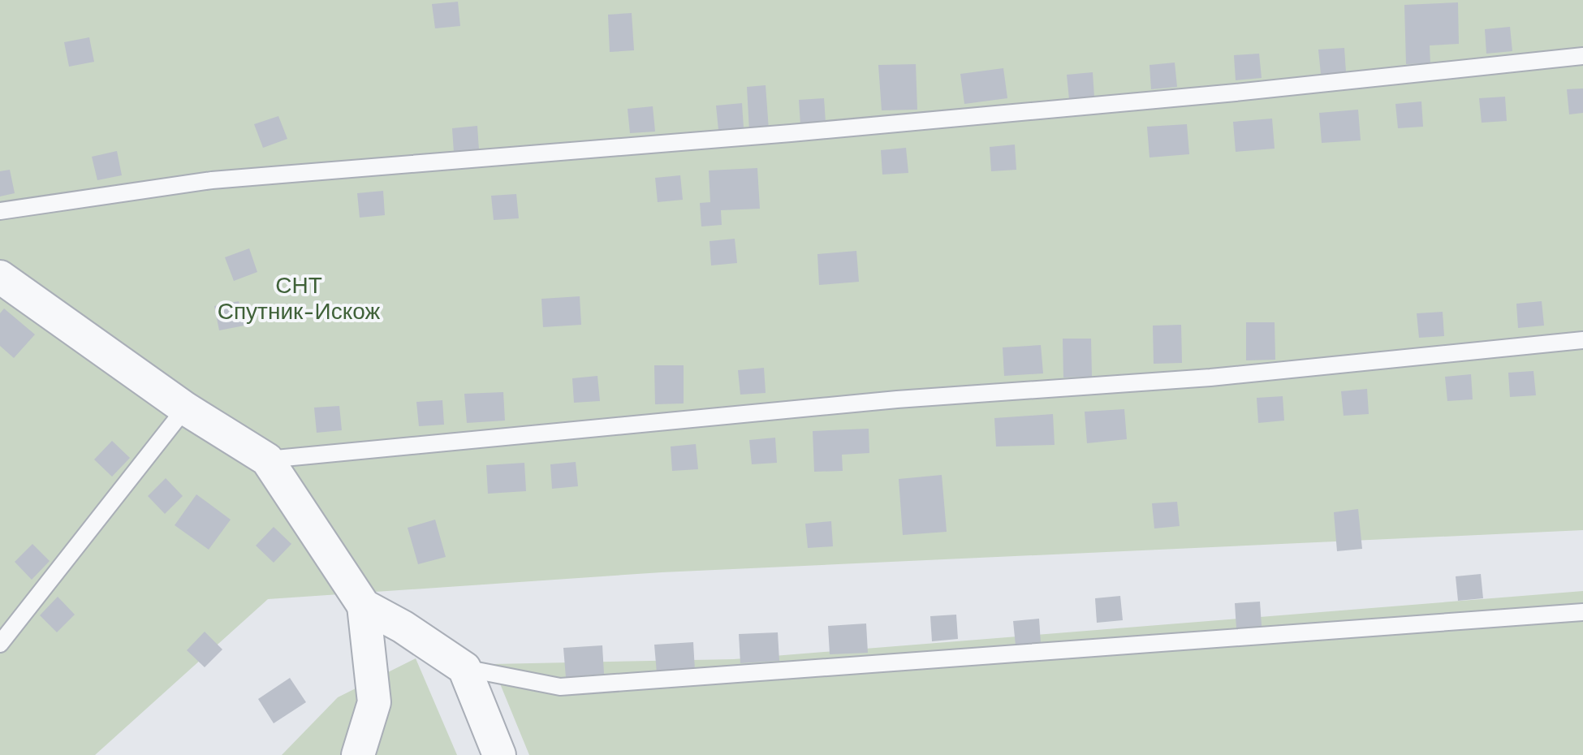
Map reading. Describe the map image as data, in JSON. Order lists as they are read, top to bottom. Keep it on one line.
{"parks":["СНТ Спутник-Искож"]}
